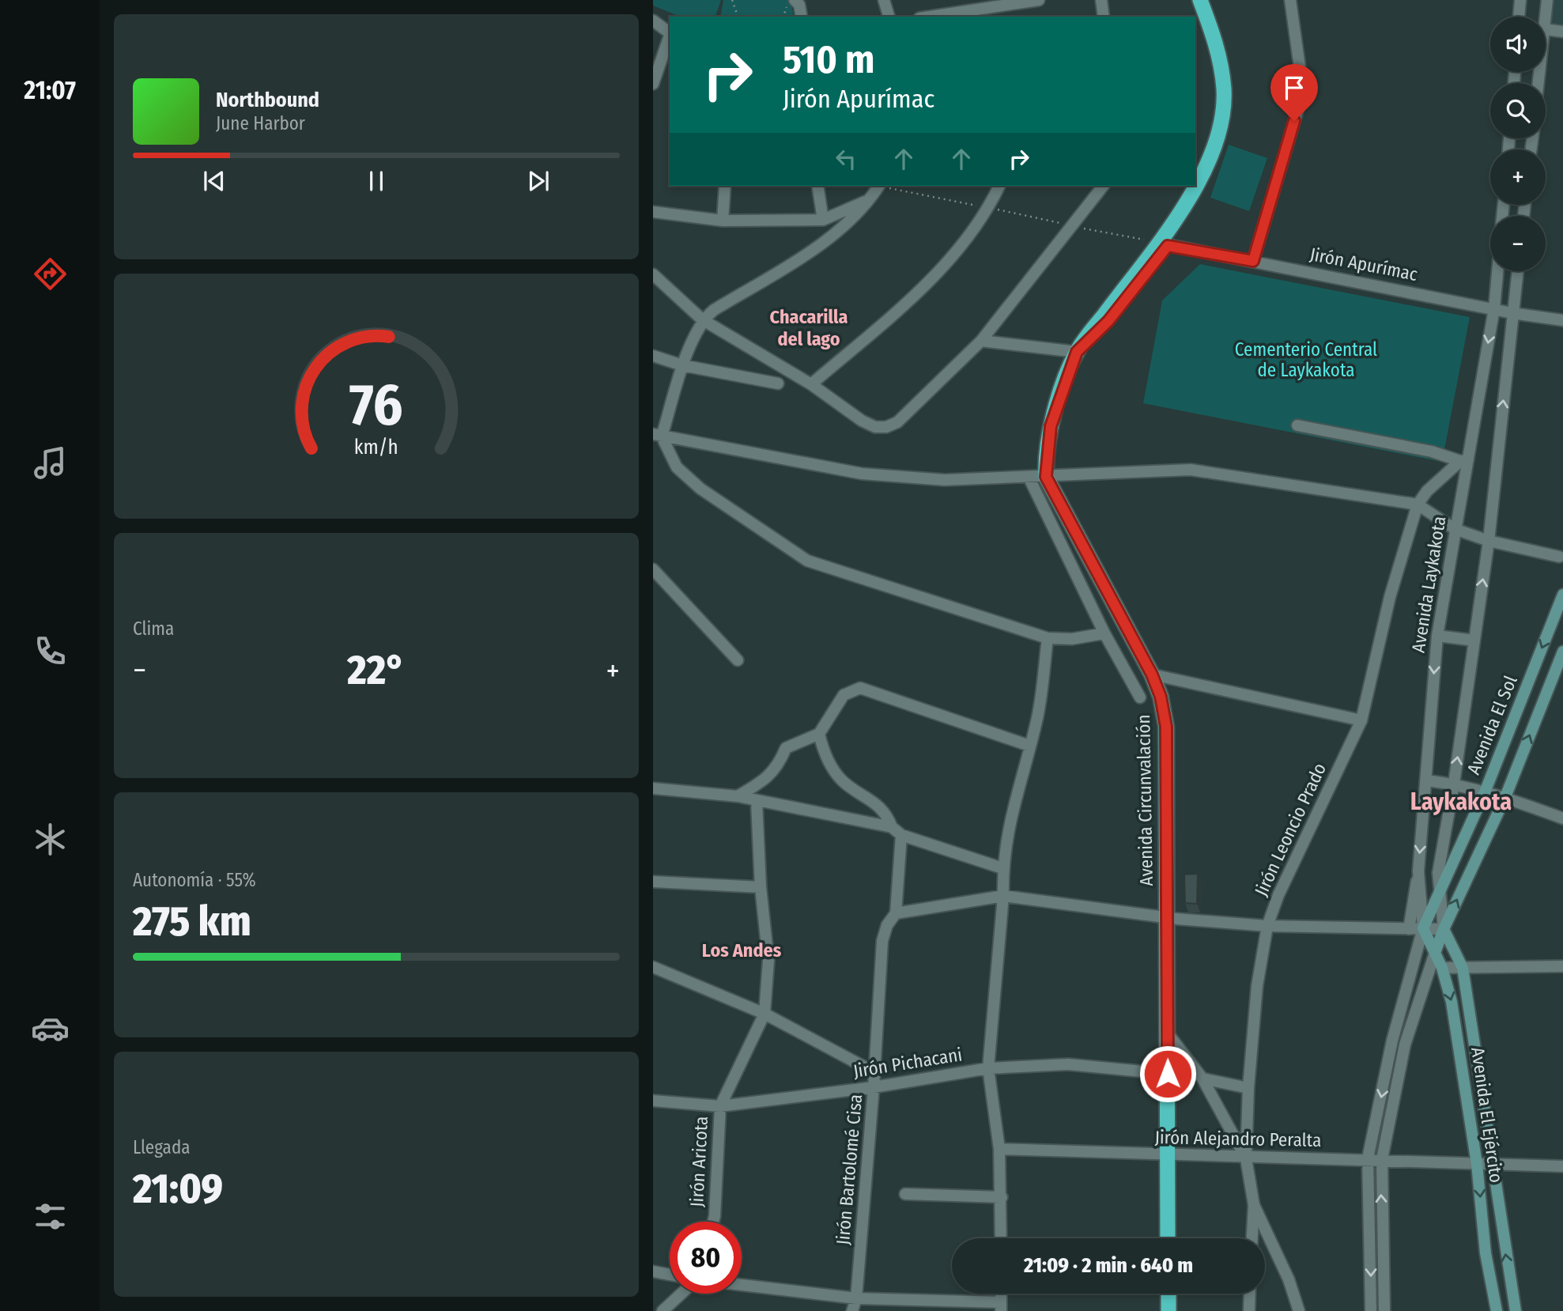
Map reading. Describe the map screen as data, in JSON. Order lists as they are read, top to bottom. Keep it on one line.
{"streets":{"highway":["Avenida Circunvalación"],"main road":["Avenida El Sol","Avenida El Ejército"],"street":["Jirón Apurímac","Avenida Laykakota","Jirón Leoncio Prado","Jirón Pichacani","Jirón Alejandro Peralta","Jirón Aricota","Jirón Bartolomé Cisa"]},"crossings":[["Jirón Apurímac","Avenida Laykakota"],["Avenida Laykakota","Avenida El Sol"],["Avenida Laykakota","Jirón Leoncio Prado"],["Avenida Laykakota","Avenida El Ejército"],["Avenida El Sol","Avenida El Ejército"],["Avenida Circunvalación","Jirón Pichacani"],["Avenida Circunvalación","Jirón Alejandro Peralta"],["Jirón Leoncio Prado","Jirón Alejandro Peralta"],["Jirón Pichacani","Jirón Aricota"],["Jirón Pichacani","Jirón Bartolomé Cisa"],["Avenida El Ejército","Jirón Alejandro Peralta"]],"districts":["Chacarilla del lago","Laykakota","Los Andes"],"parks":["Cementerio Central de Laykakota"],"page":{"tabs":"21:07","map_buttons":["+","−"],"turn":["510 m","Jirón Apurímac"],"song":["Northbound","June Harbor"],"tile":["Clima",["Autonomía · 55%","275 km"],["Llegada","21:09"]],"heat":["−","22°","+"],"limit":"80","trip":"21:09 · 2 min · 640 m","gauge":["76","km/h"]}}
